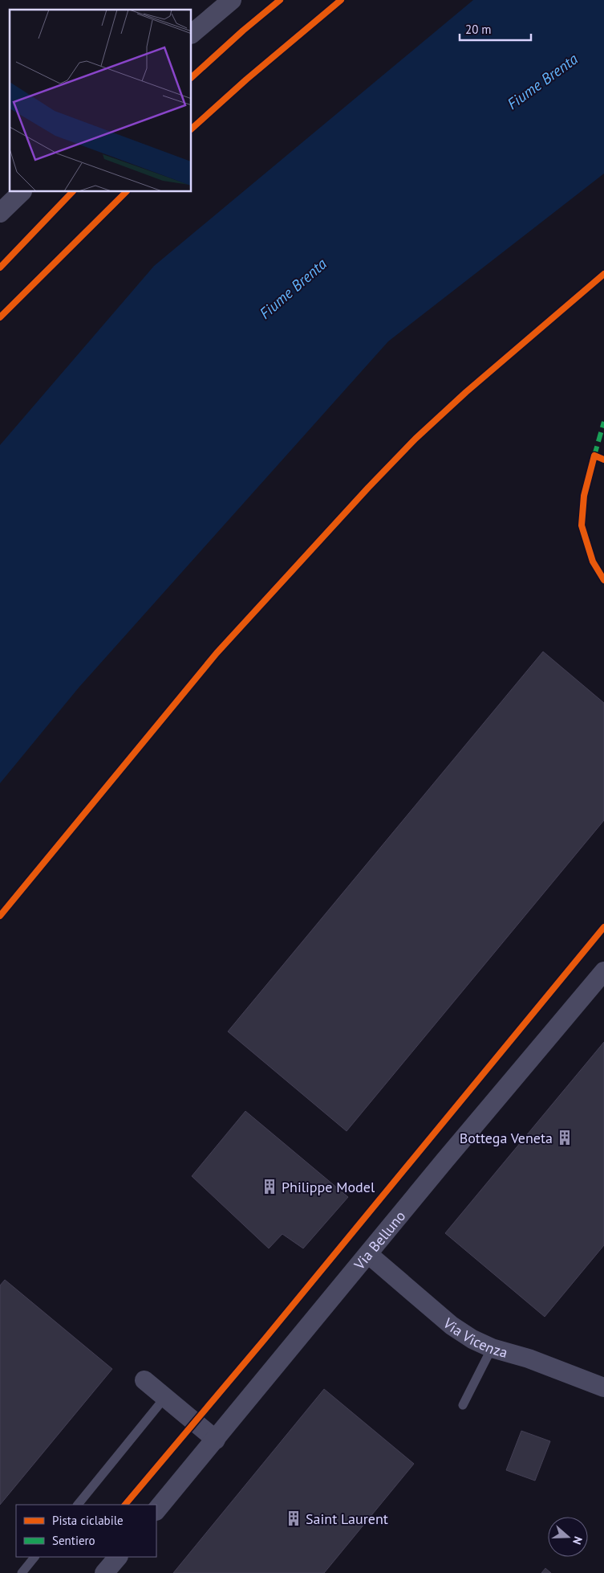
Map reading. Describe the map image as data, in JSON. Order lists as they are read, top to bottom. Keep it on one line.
{"streets":{"street":["Via Belluno","Via Vicenza"]},"crossings":[["Via Belluno","Via Vicenza"]],"water":["Fiume Brenta"],"places":{"building":["Bottega Veneta","Philippe Model","Saint Laurent"]},"legend":["Pista ciclabile","Sentiero"],"scale_bar":"20 m","north":"right"}
